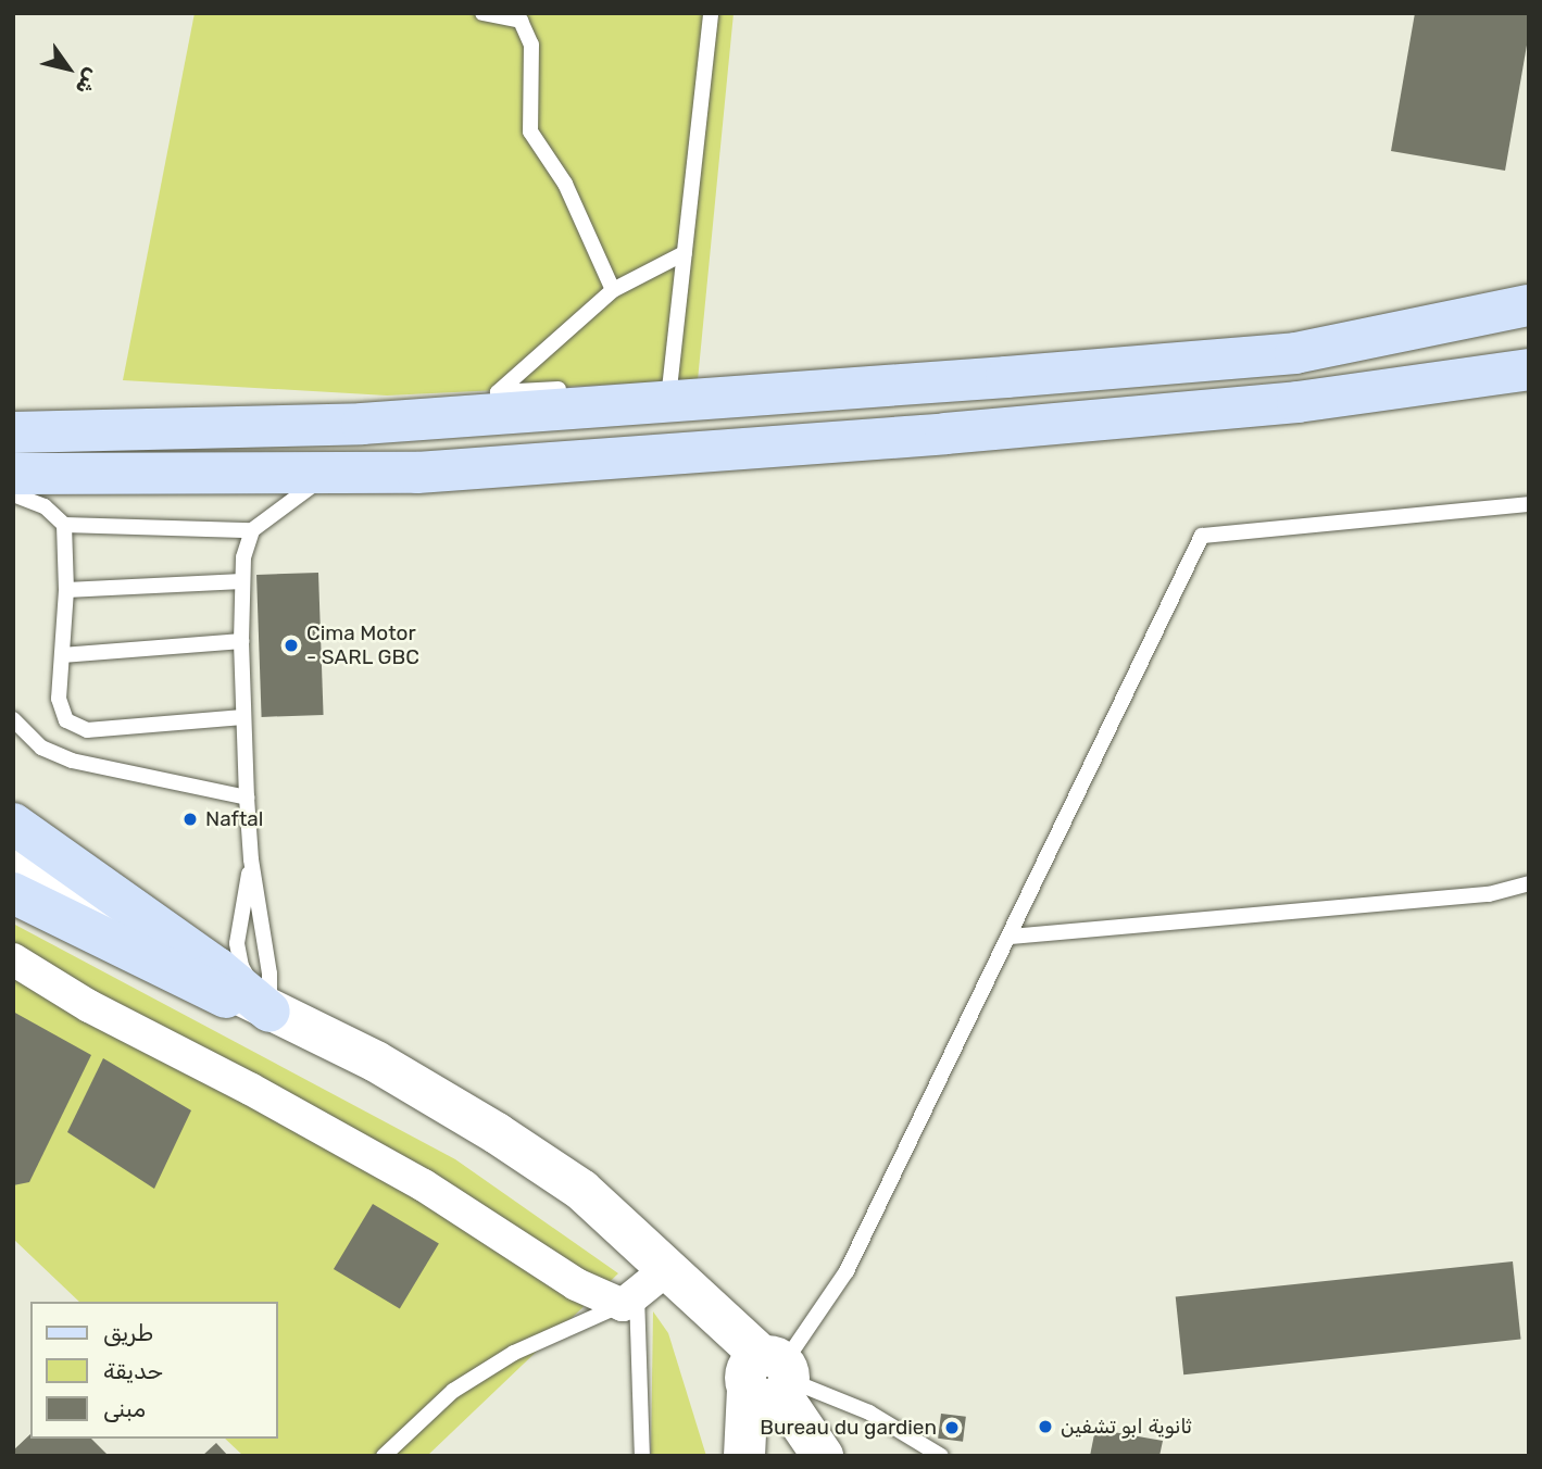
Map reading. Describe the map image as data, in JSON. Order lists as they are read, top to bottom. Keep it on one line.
{"places":["Cima Motor - SARL GBC","Naftal","ثانوية ابو تشفين","Bureau du gardien"],"legend":["طريق","حديقة","مبنى"],"north":"bottom right"}
